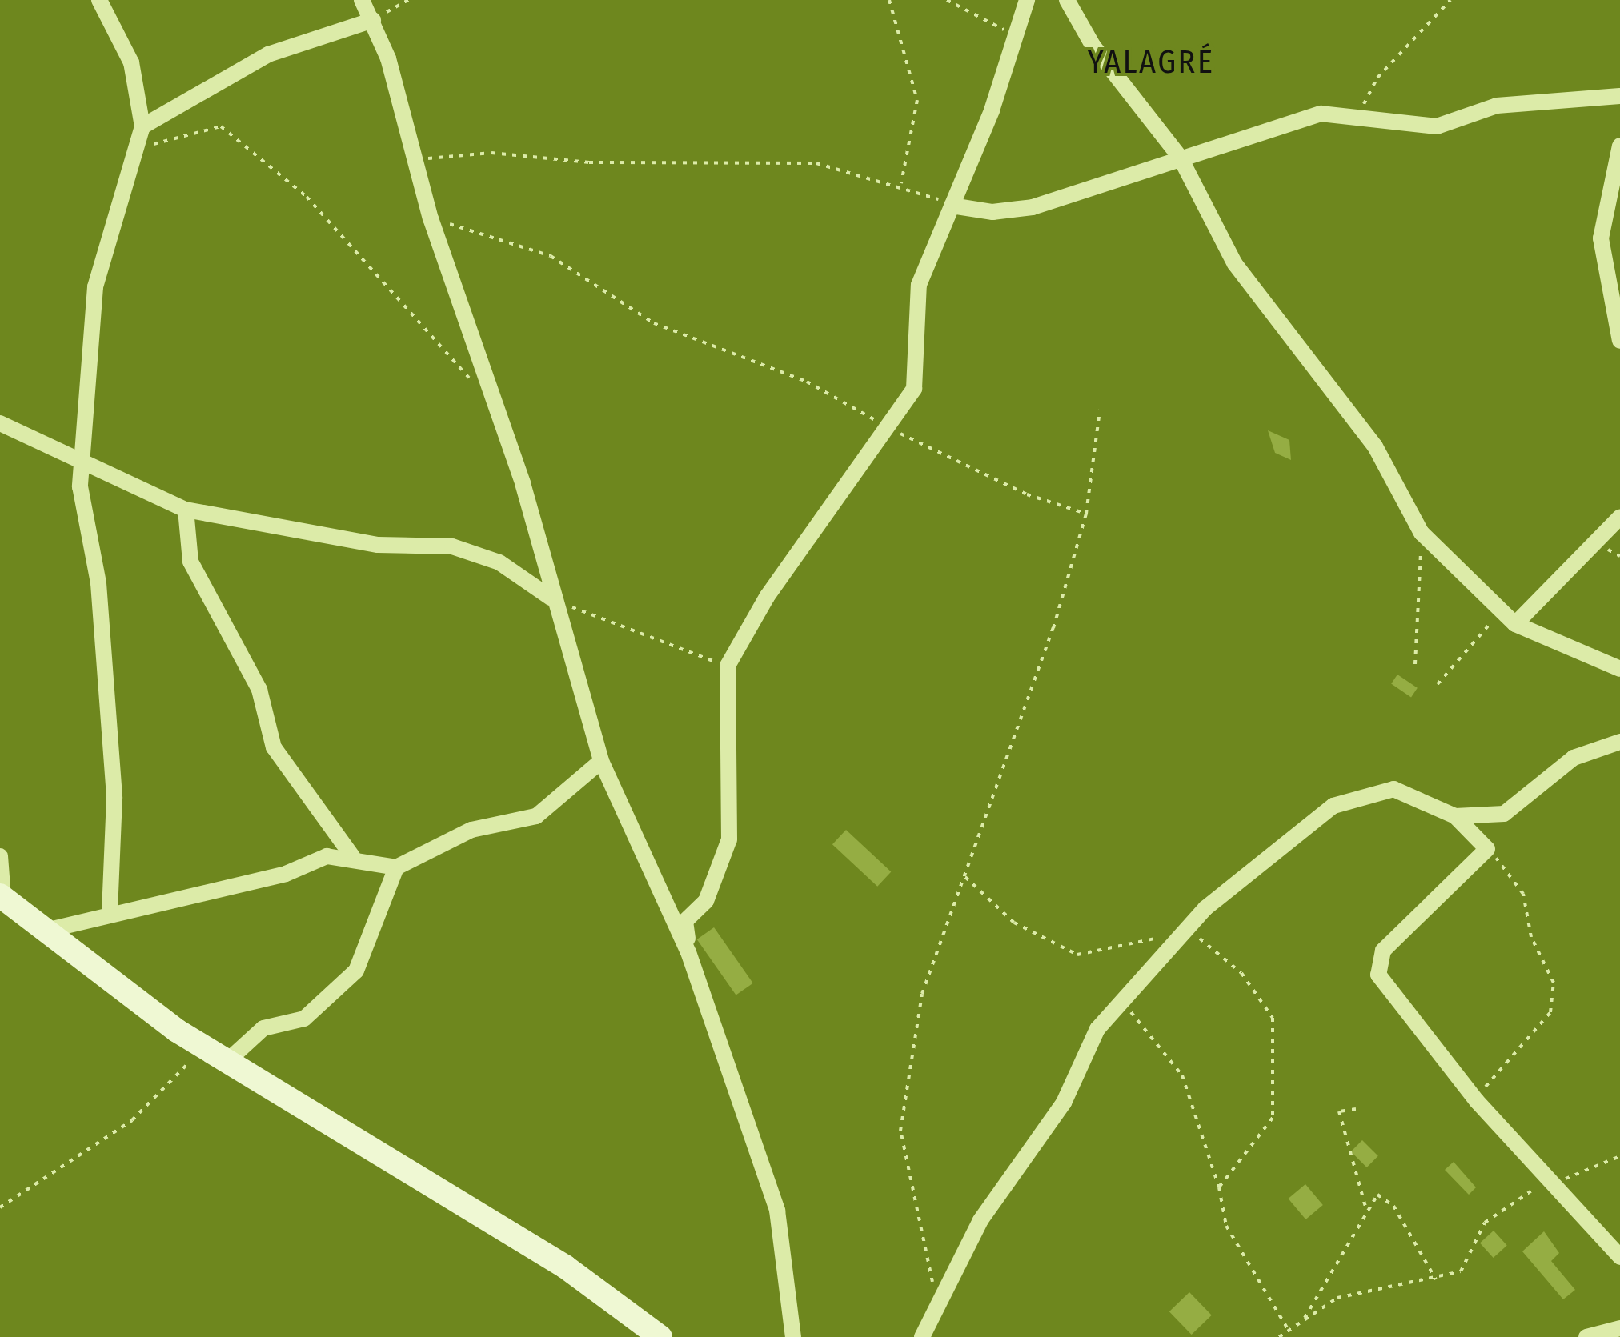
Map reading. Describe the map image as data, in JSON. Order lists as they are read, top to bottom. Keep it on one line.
{"districts":["YALAGRÉ"]}
